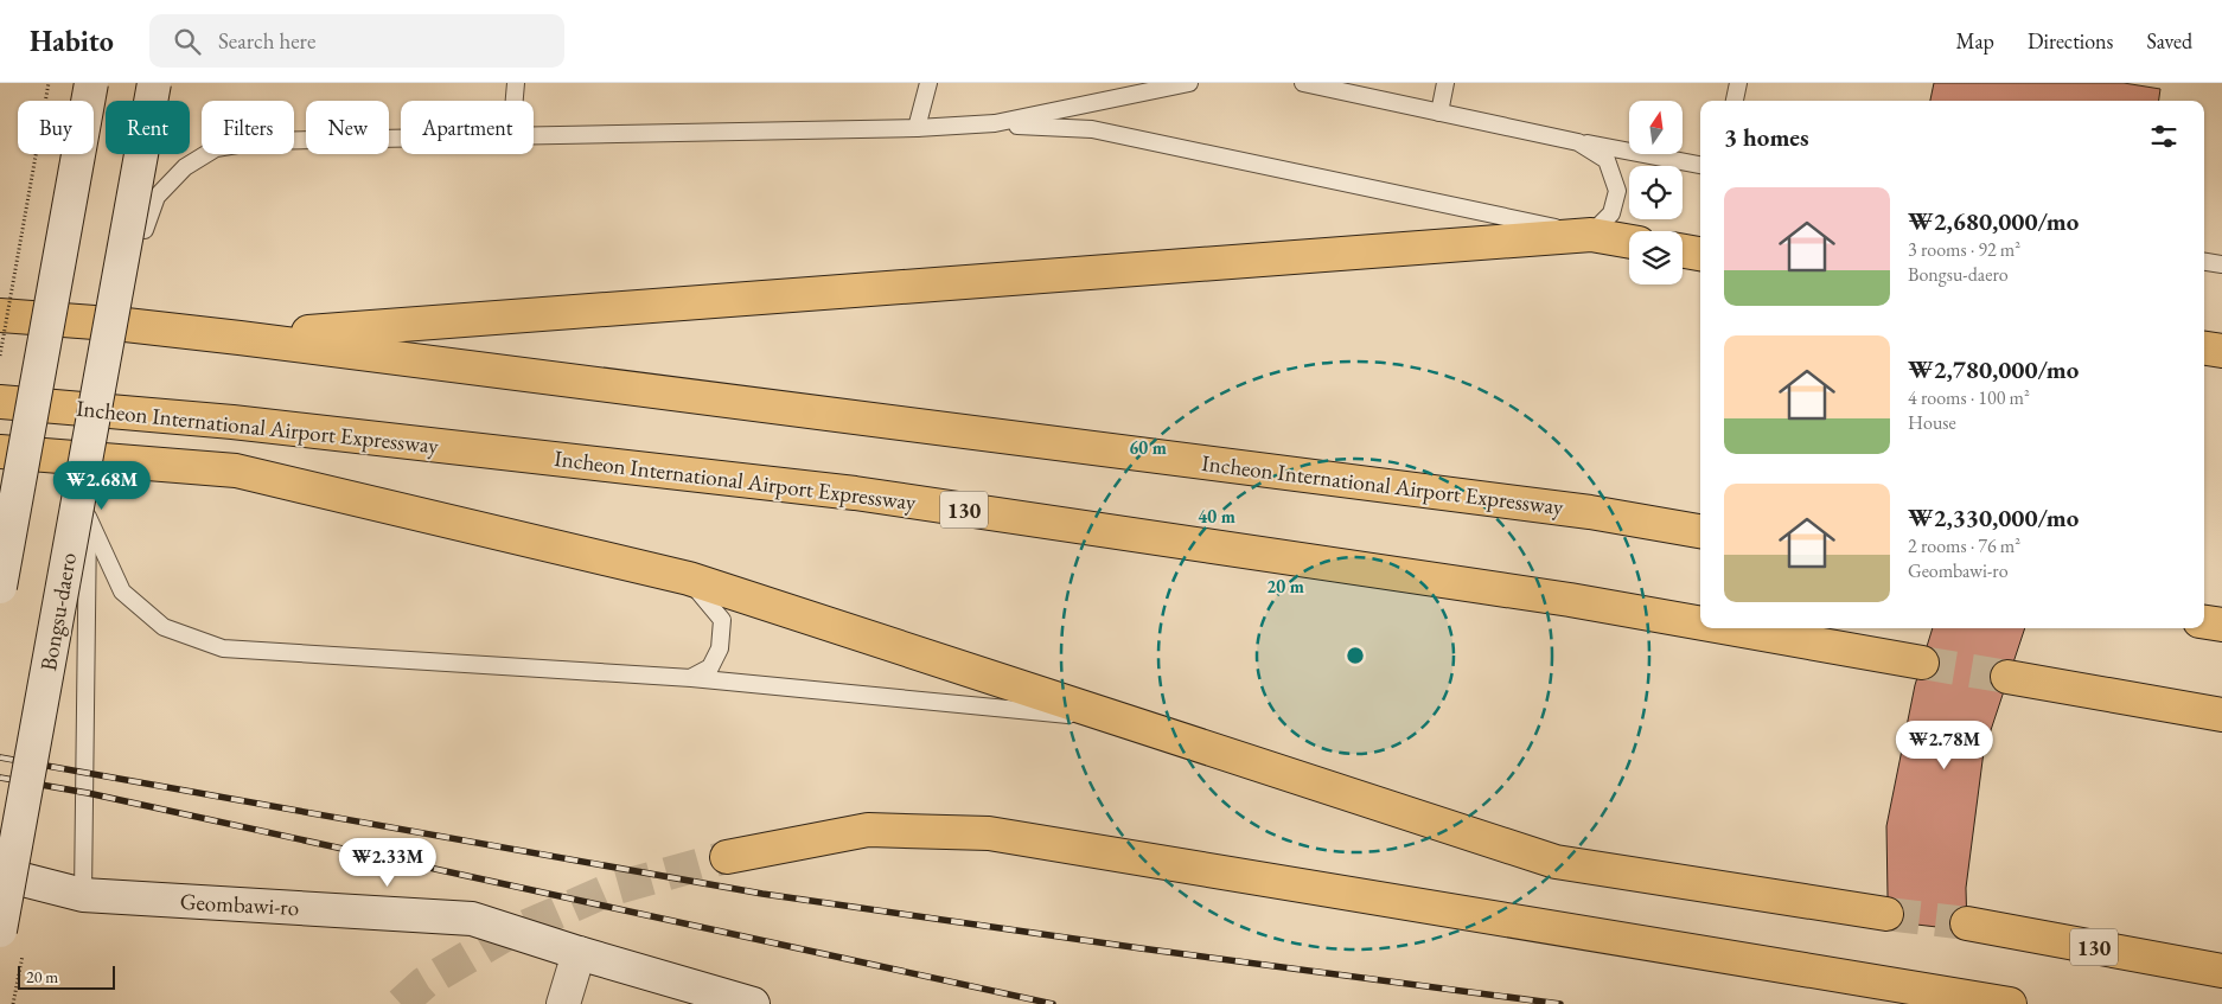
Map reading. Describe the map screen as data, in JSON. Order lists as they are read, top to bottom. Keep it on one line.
{"streets":{"highway":["Incheon International Airport Expressway","130"],"main road":["Bongsu-daero","Geombawi-ro"]},"scale_bar":"20 m","north":"top","page":{"header":"Habito","search":"Search here","nav":["Map","Directions","Saved"],"chip":["Buy","Rent","Filters","New","Apartment"],"heading":"3 homes","list":[{"name":"₩2,680,000/mo","note":"3 rooms · 92 m² · Bongsu-daero"},{"name":"₩2,780,000/mo","note":"4 rooms · 100 m² · House"},{"name":"₩2,330,000/mo","note":"2 rooms · 76 m² · Geombawi-ro"}],"price":["₩2.68M","₩2.78M","₩2.33M"],"scale":"20 m"},"rings":["60 m","40 m","20 m"]}
